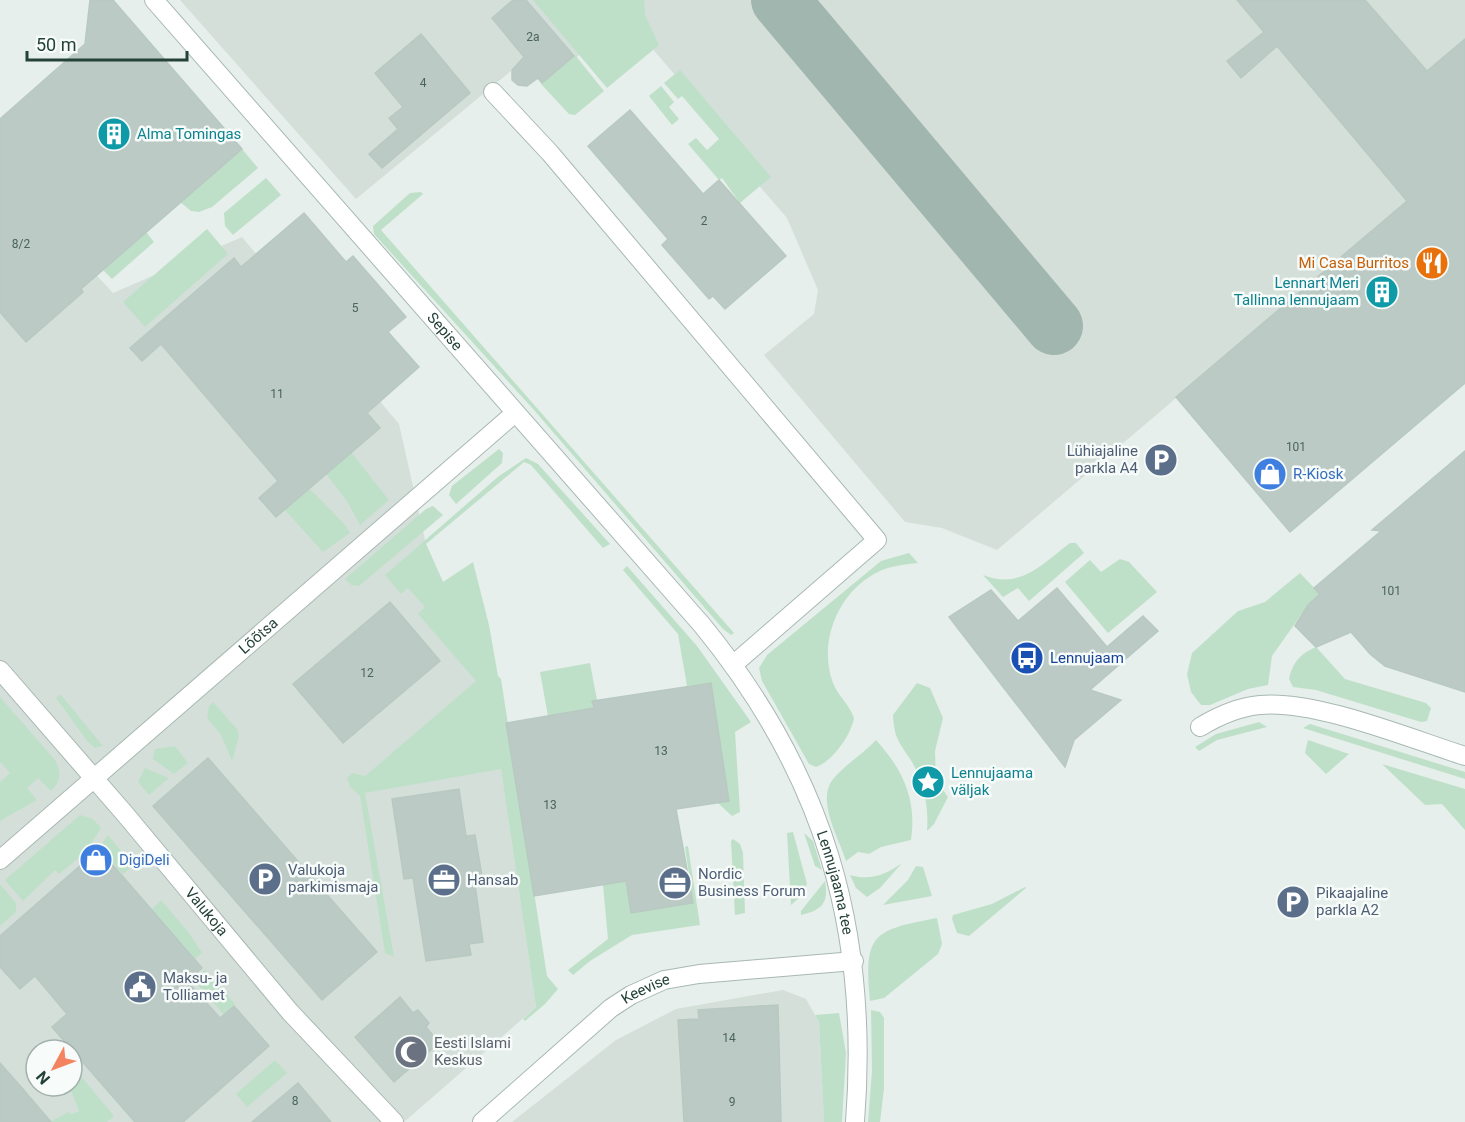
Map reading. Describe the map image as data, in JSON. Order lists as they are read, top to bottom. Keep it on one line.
{"streets":{"street":["Sepise","Lõõtsa","Lennujaama tee","Valukoja","Keevise"]},"crossings":[["Sepise","Lõõtsa"],["Sepise","Lennujaama tee"],["Lõõtsa","Valukoja"],["Lennujaama tee","Keevise"]],"places":{"building":["Alma Tomingas","Lennart Meri Tallinna lennujaam"],"restaurant":["Mi Casa Burritos"],"parking":["Lühiajaline parkla A4","Valukoja parkimismaja","Pikaajaline parkla A2"],"shop":["R-Kiosk","DigiDeli"],"bus stop":["Lennujaam"],"place":["Lennujaama väljak"],"office":["Hansab","Nordic Business Forum"],"public building":["Maksu- ja Tolliamet"],"mosque":["Eesti Islami Keskus"]},"house_numbers":["2a","4","2","8/2","5","11","101","101","12","13","13","14","8","9"],"scale_bar":"50 m","north":"bottom left"}
